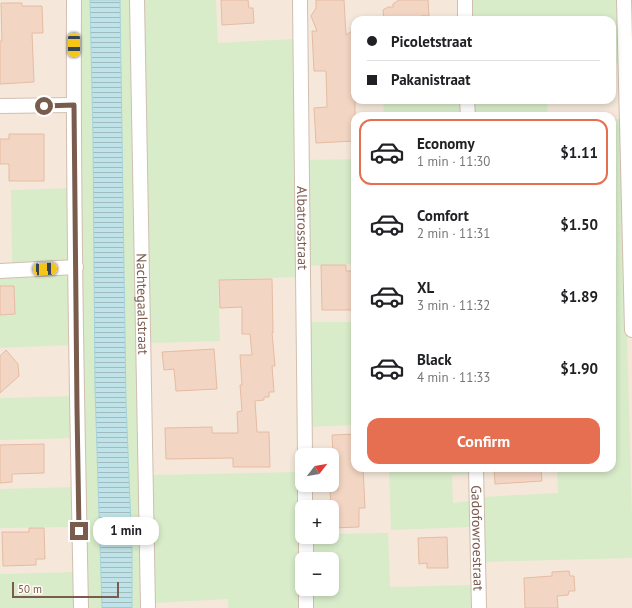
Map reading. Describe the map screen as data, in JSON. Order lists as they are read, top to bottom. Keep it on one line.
{"streets":{"street":["Albatrosstraat","Nachtegaalstraat","Gadofowroestraat"]},"scale_bar":"50 m","north":"top right","page":{"banner":["Picoletstraat","Pakanistraat"],"list":[{"name":"Economy","note":"1 min · 11:30","value":"$1.11"},{"name":"Comfort","note":"2 min · 11:31","value":"$1.50"},{"name":"XL","note":"3 min · 11:32","value":"$1.89"},{"name":"Black","note":"4 min · 11:33","value":"$1.90"}],"buttons":"Confirm","map_buttons":["+","−"],"bubble":"1 min","scale":"50 m"}}
